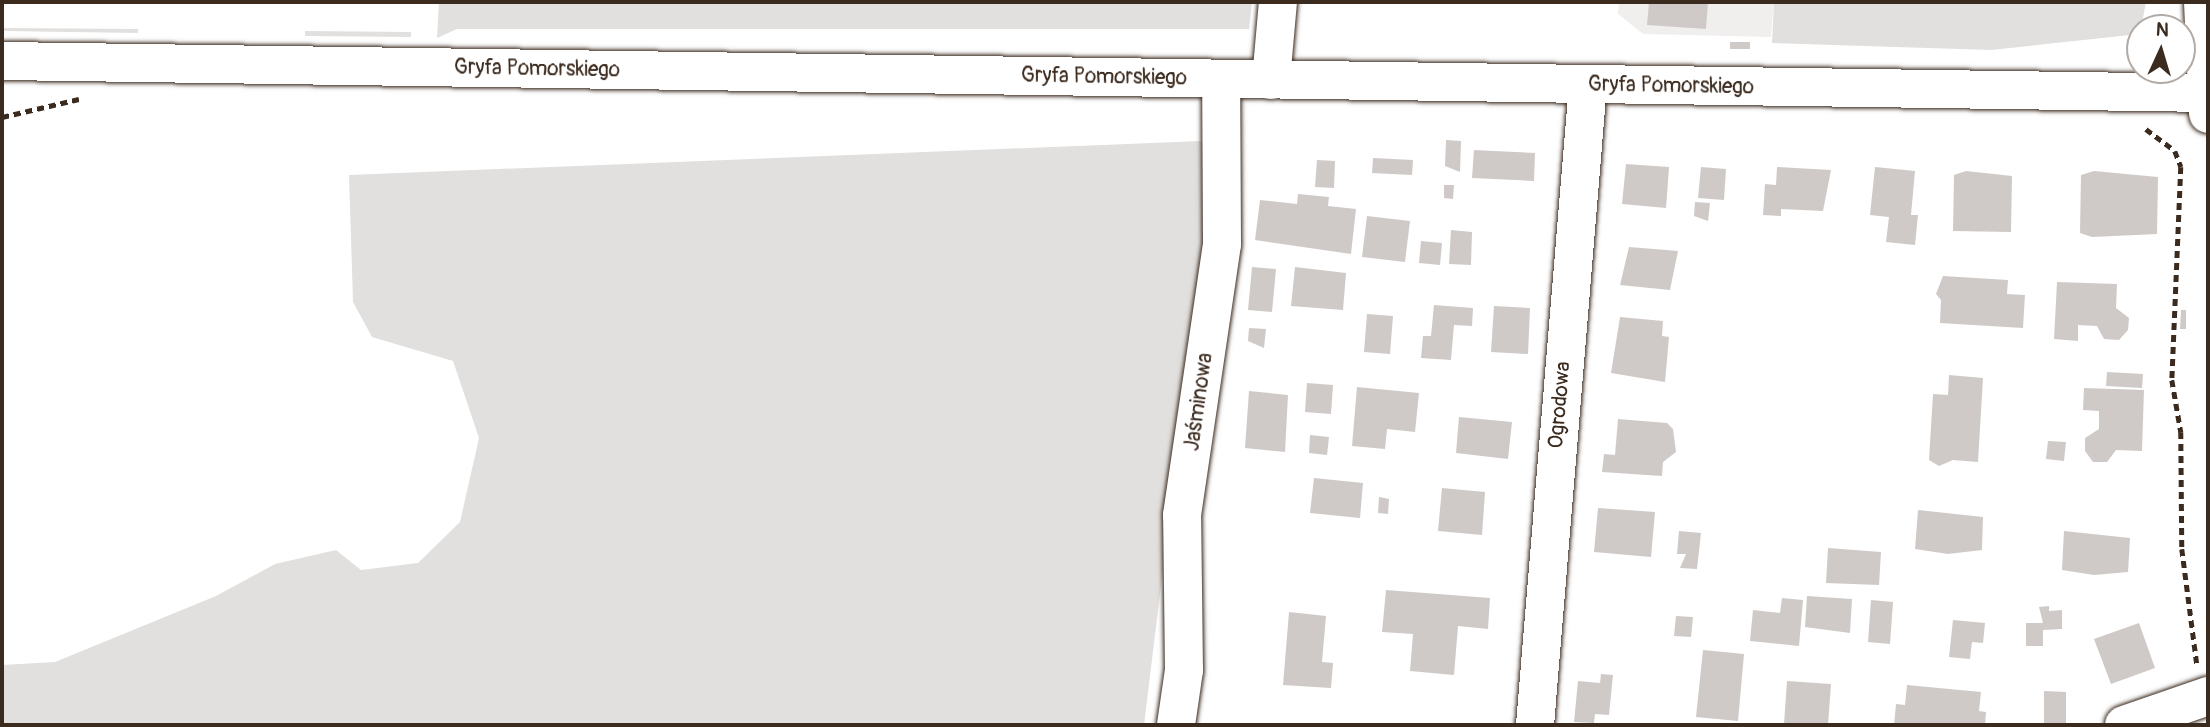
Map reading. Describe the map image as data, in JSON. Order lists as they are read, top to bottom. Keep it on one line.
{"streets":{"street":["Gryfa Pomorskiego","Jaśminowa","Ogrodowa"]},"crossings":[["Gryfa Pomorskiego","Jaśminowa"],["Gryfa Pomorskiego","Ogrodowa"]],"north":"top"}
